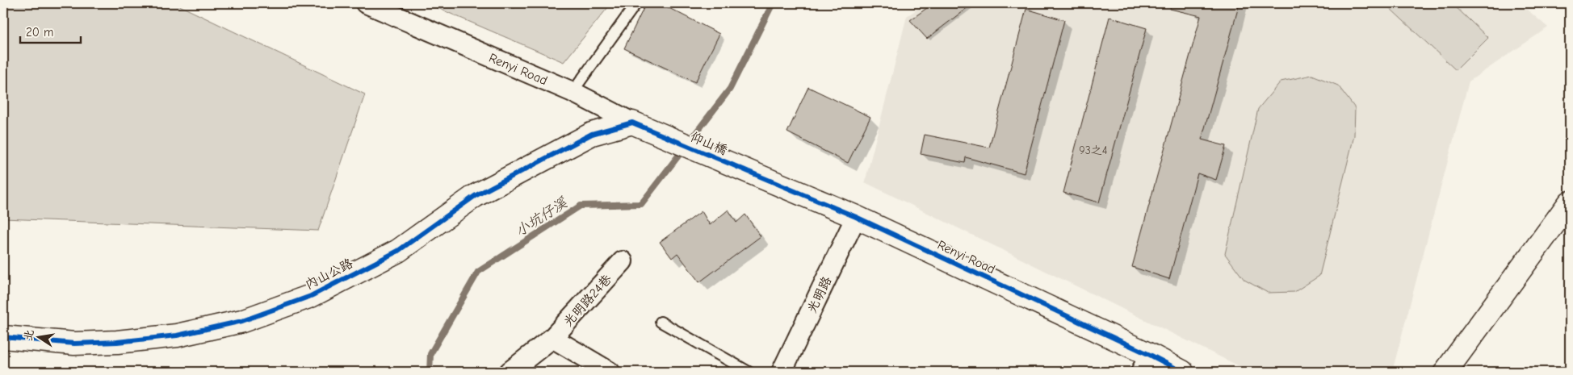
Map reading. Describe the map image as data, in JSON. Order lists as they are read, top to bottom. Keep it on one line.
{"streets":{"main road":["Renyi Road","仰山橋","內山公路"],"street":["光明路","光明路24巷"]},"crossings":[["Renyi Road","仰山橋"],["Renyi Road","內山公路"],["Renyi Road","光明路"]],"water":["小坑仔溪"],"house_numbers":["93之4"],"scale_bar":"20 m","north":"left"}
